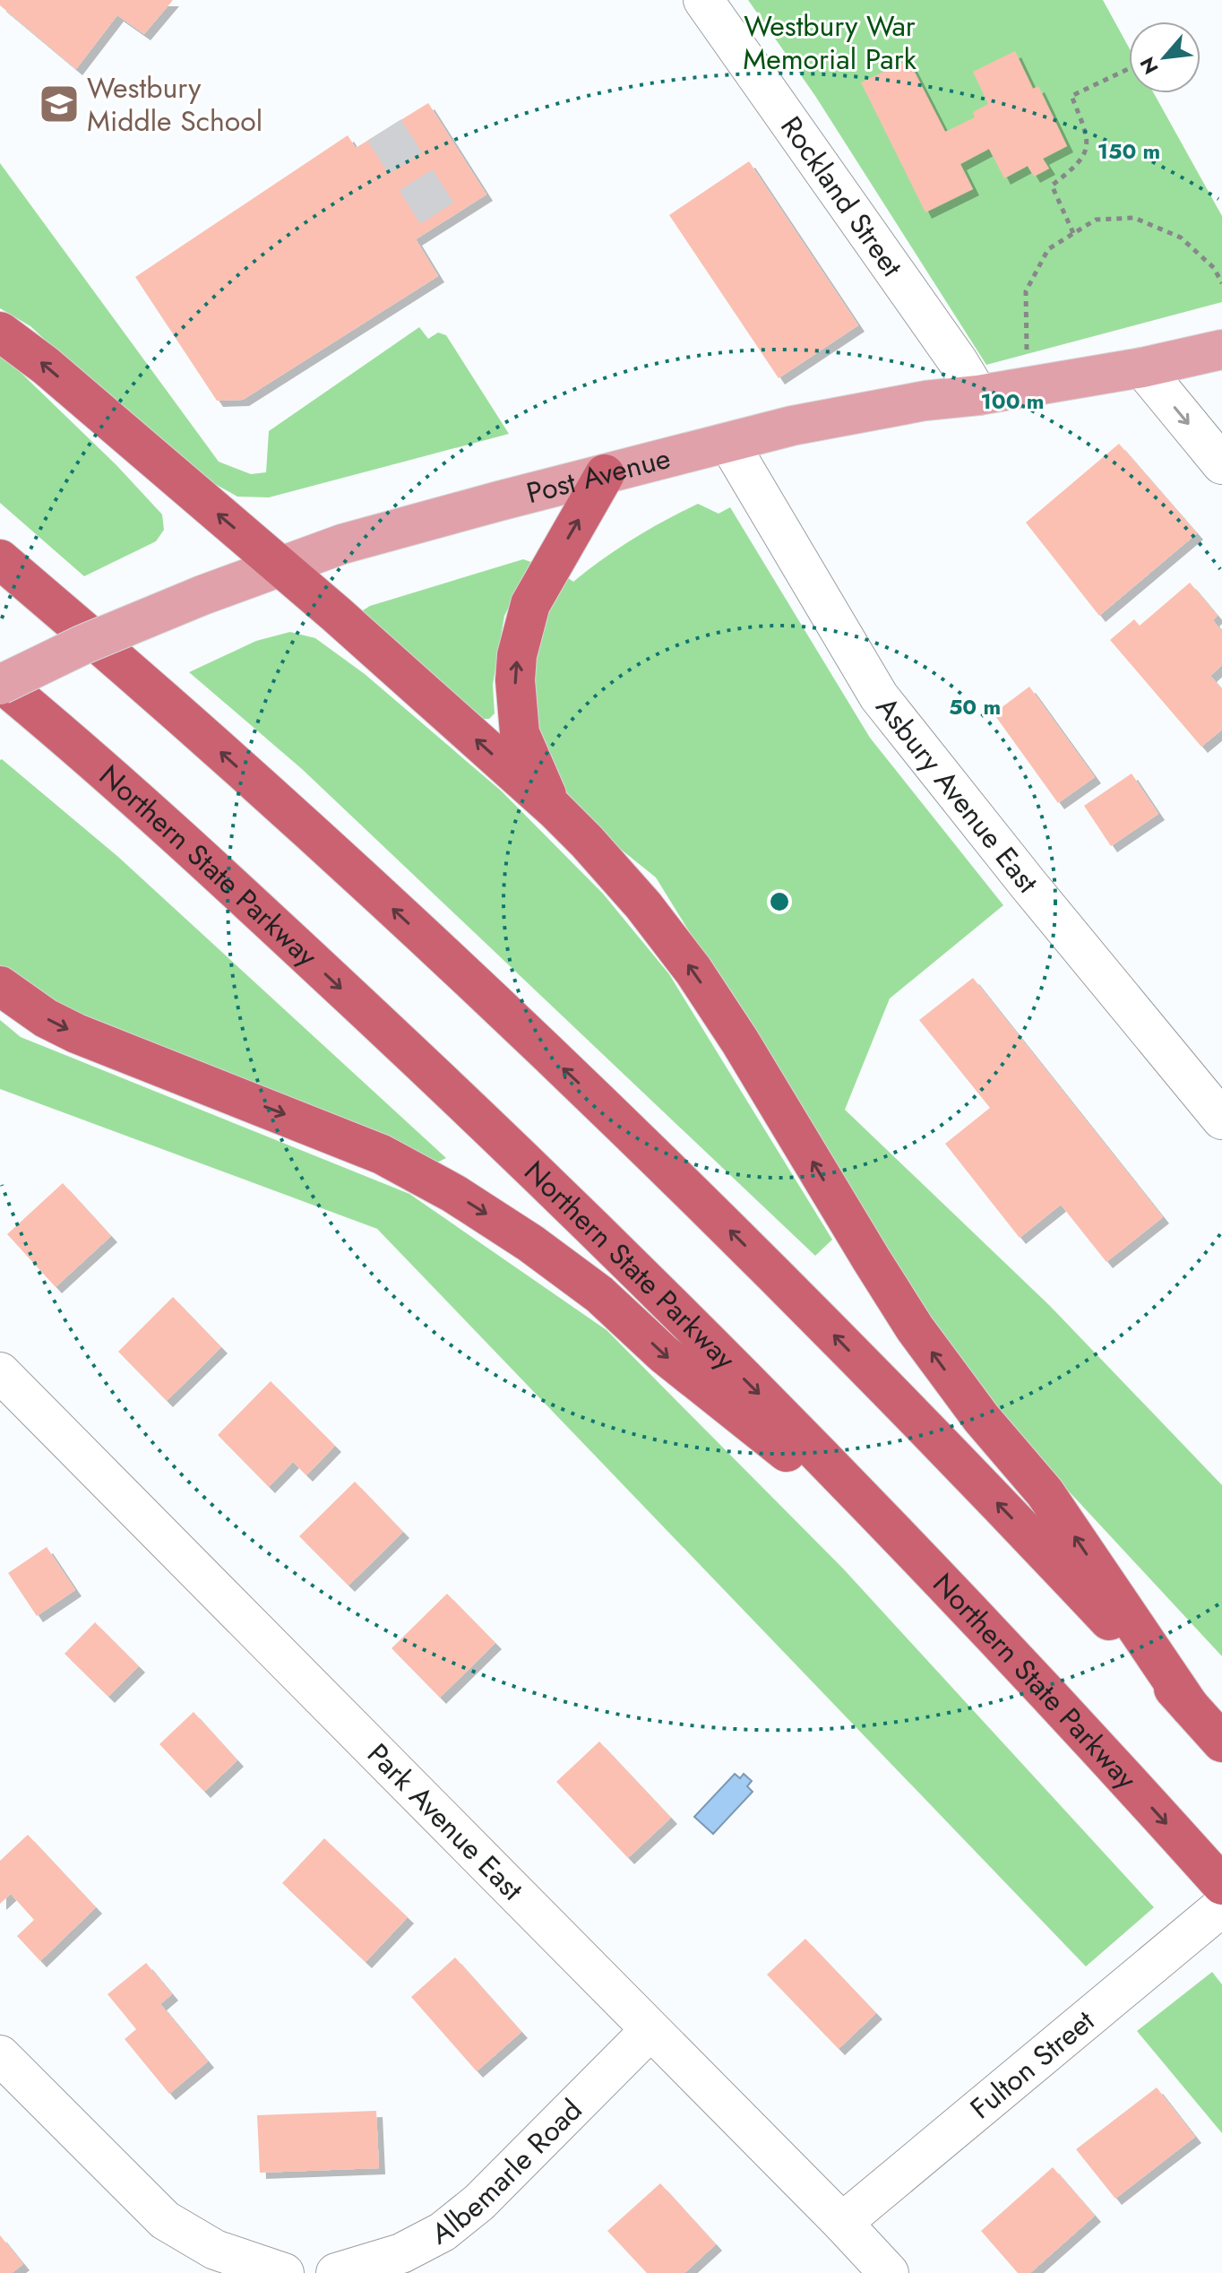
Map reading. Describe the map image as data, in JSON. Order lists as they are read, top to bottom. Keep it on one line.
{"streets":{"highway":["Northern State Parkway"],"main road":["Post Avenue"],"street":["Rockland Street","Asbury Avenue East","Park Avenue East","Fulton Street","Albemarle Road"]},"crossings":[["Rockland Street","Post Avenue"],["Post Avenue","Asbury Avenue East"],["Post Avenue","Northern State Parkway"],["Park Avenue East","Fulton Street"],["Park Avenue East","Albemarle Road"]],"parks":["Westbury War Memorial Park"],"places":{"school or university":["Westbury Middle School"]},"north":"bottom left","rings":["150 m","100 m","50 m"]}
